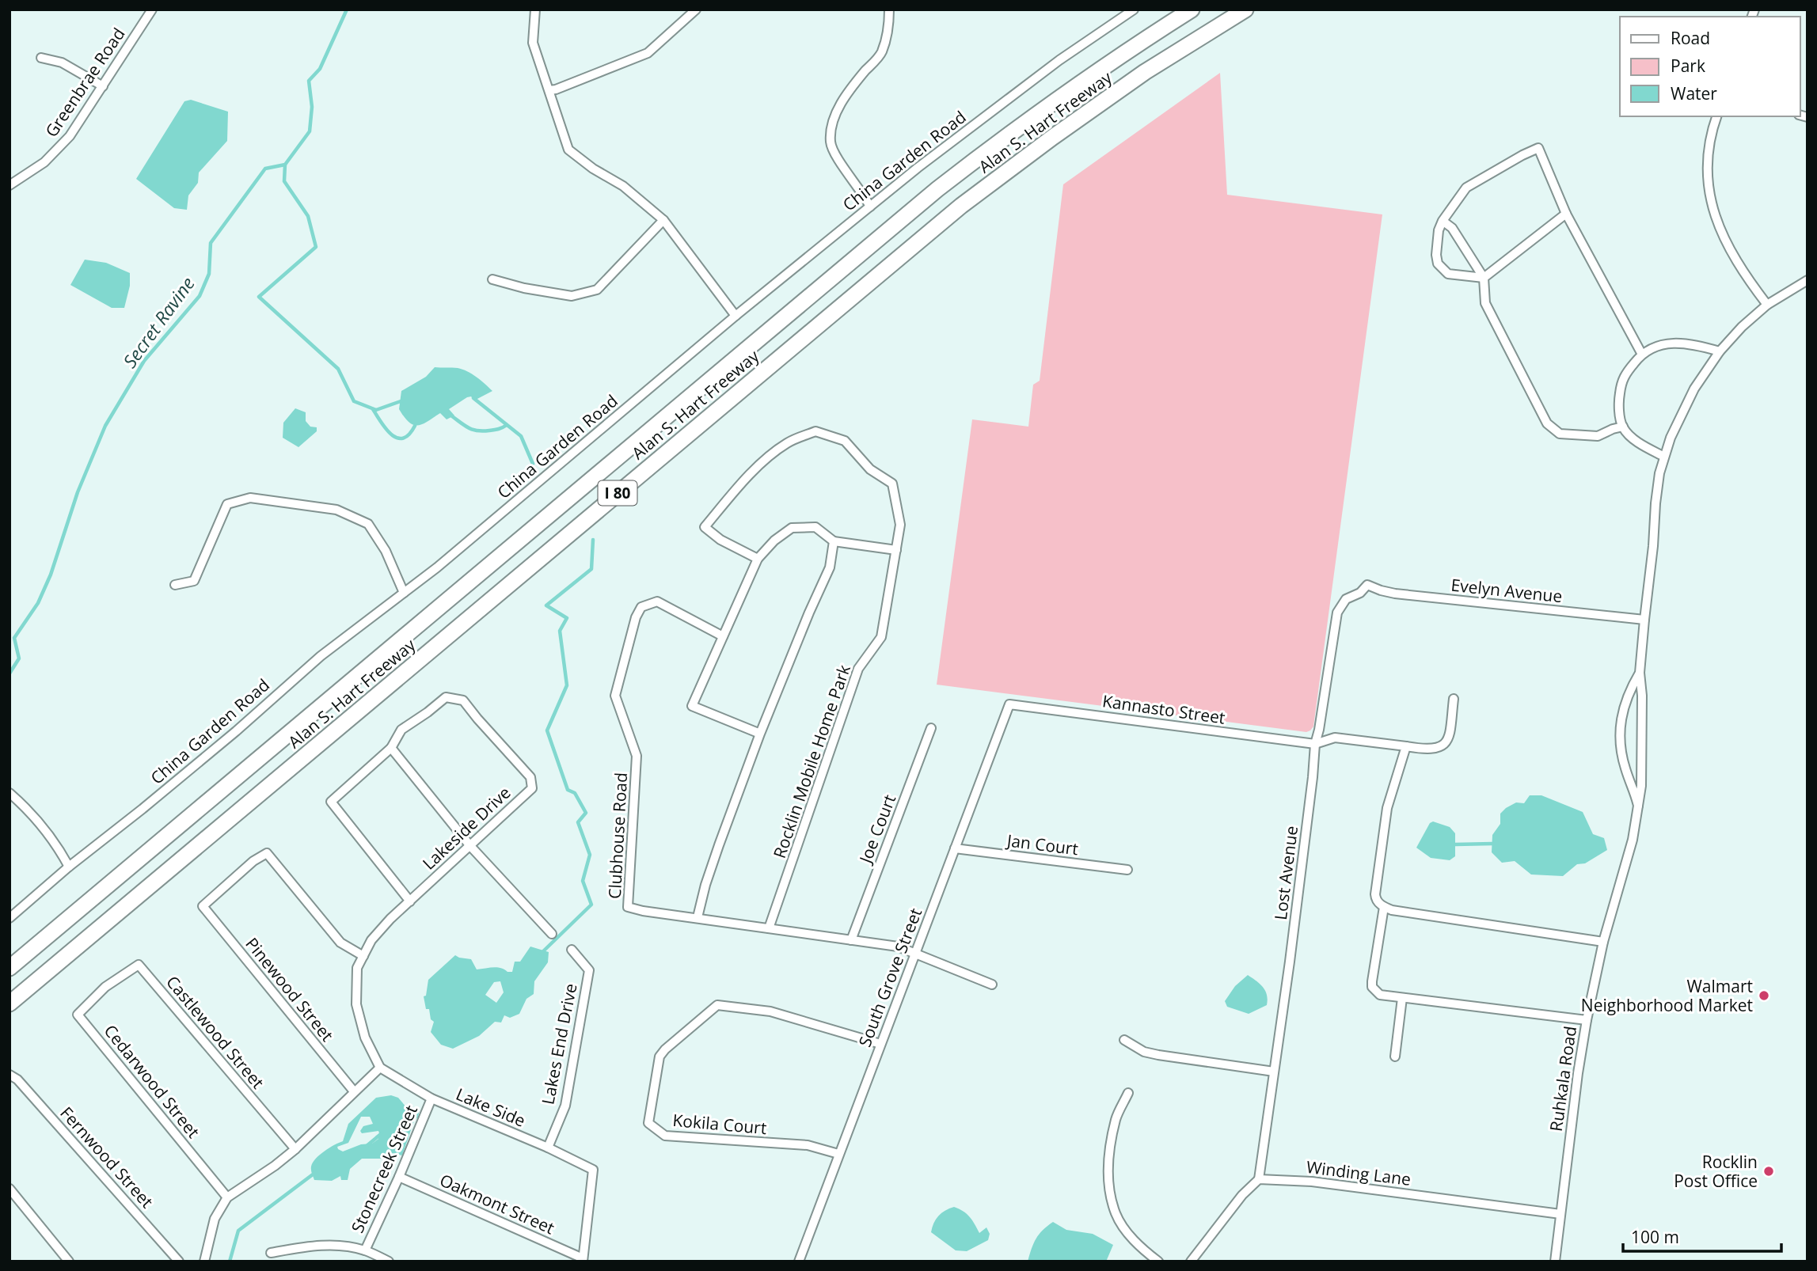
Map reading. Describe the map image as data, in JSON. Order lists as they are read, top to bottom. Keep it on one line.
{"streets":{"highway":["Alan S. Hart Freeway","I 80"],"street":["Greenbrae Road","China Garden Road","Evelyn Avenue","Kannasto Street","Rocklin Mobile Home Park","Lakeside Drive","Joe Court","Clubhouse Road","Jan Court","Lost Avenue","South Grove Street","Pinewood Street","Castlewood Street","Lakes End Drive","Ruhkala Road","Cedarwood Street","Lake Side","Kokila Court","Fernwood Street","Stonecreek Street","Winding Lane","Oakmont Street"]},"crossings":[["Evelyn Avenue","Lost Avenue"],["Evelyn Avenue","Ruhkala Road"],["Kannasto Street","Lost Avenue"],["Kannasto Street","South Grove Street"],["Rocklin Mobile Home Park","Clubhouse Road"],["Lakeside Drive","Pinewood Street"],["Lakeside Drive","Lake Side"],["Joe Court","Clubhouse Road"],["Clubhouse Road","South Grove Street"],["Jan Court","South Grove Street"],["Lost Avenue","Winding Lane"],["South Grove Street","Kokila Court"],["Castlewood Street","Cedarwood Street"],["Lakes End Drive","Lake Side"],["Ruhkala Road","Winding Lane"],["Lake Side","Stonecreek Street"],["Lake Side","Oakmont Street"],["Stonecreek Street","Oakmont Street"]],"water":["Secret Ravine"],"places":["Walmart Neighborhood Market","Rocklin Post Office"],"legend":["Road","Park","Water"],"scale_bar":"100 m"}
